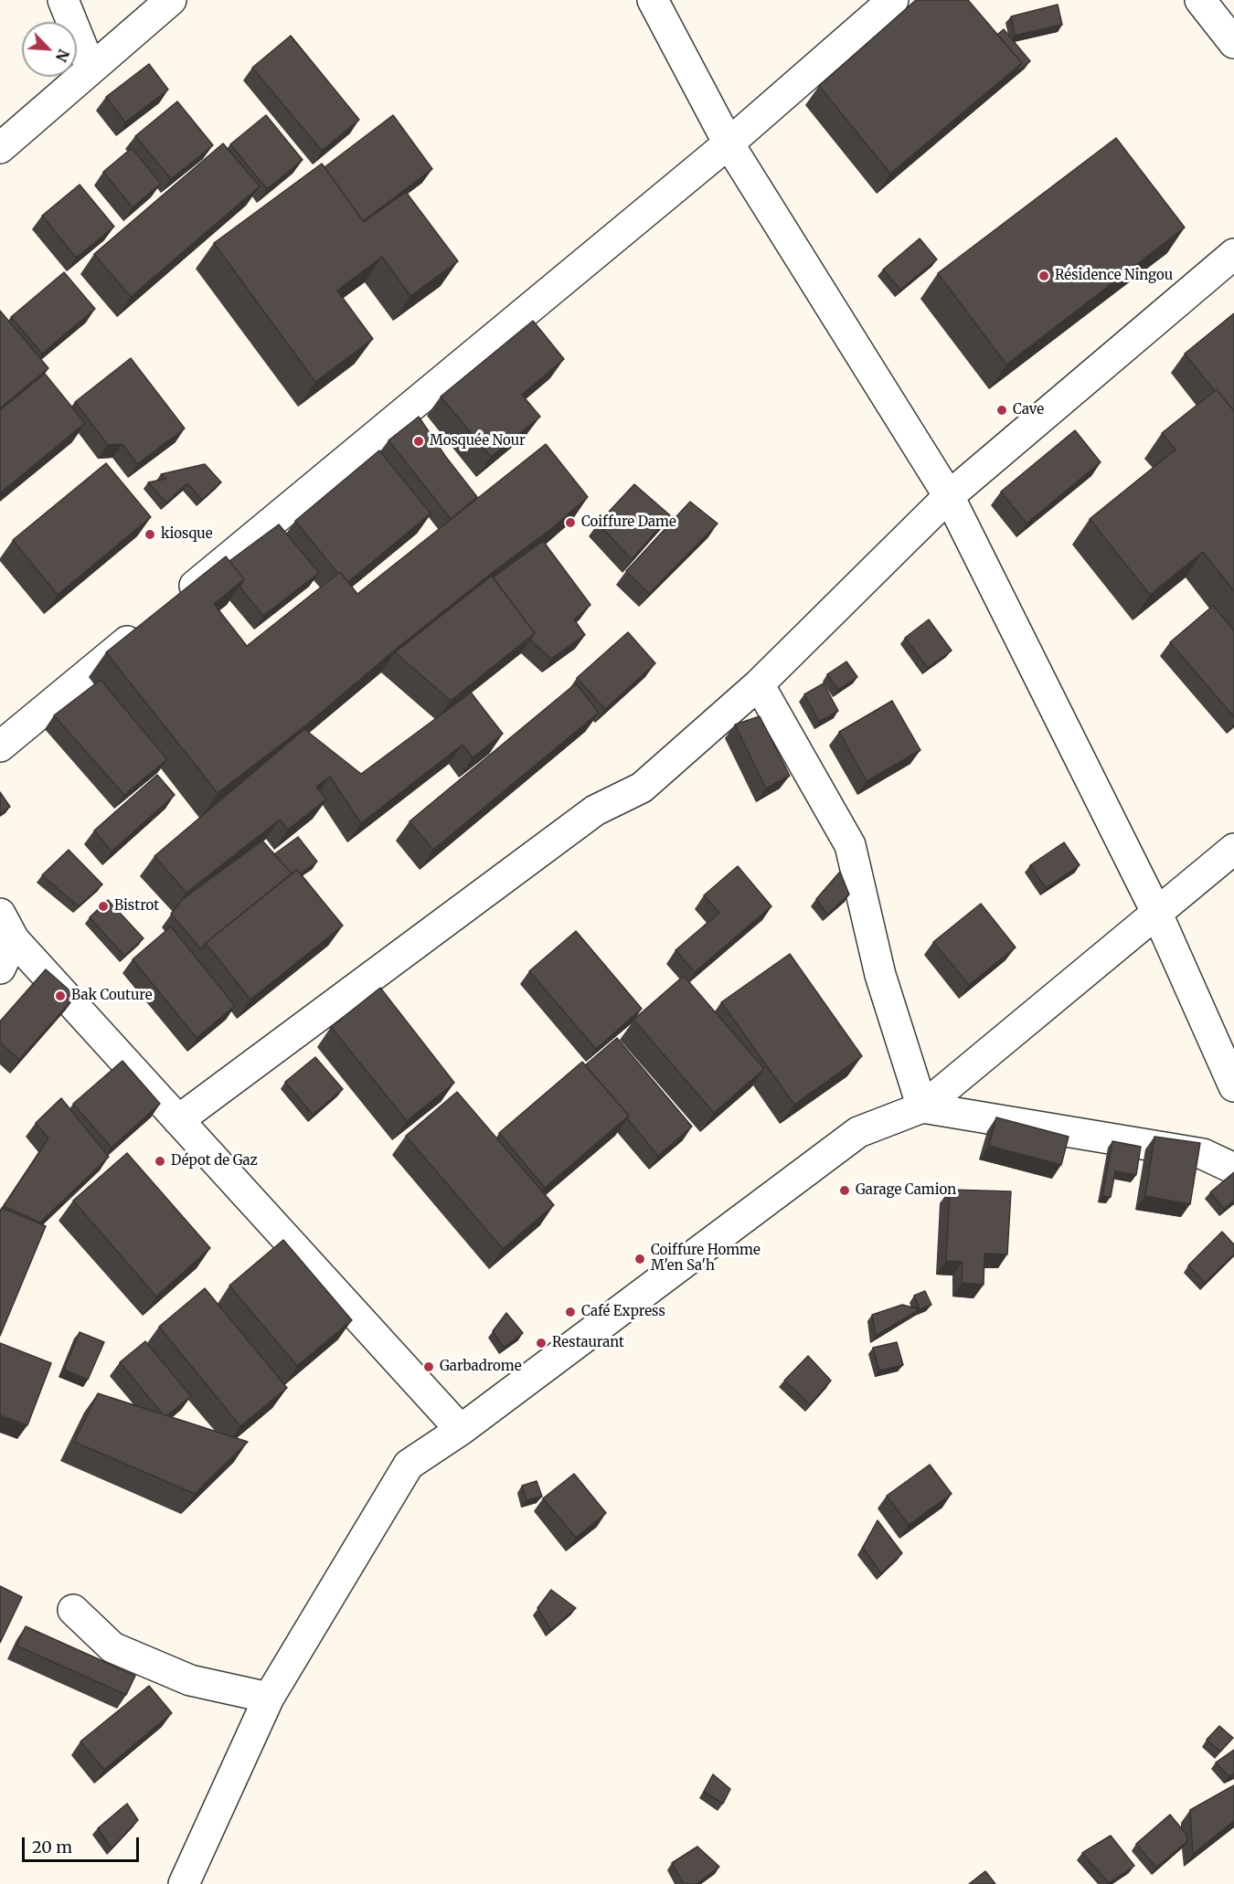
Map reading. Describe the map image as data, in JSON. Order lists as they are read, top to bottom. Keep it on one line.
{"places":["Résidence Ningou","Cave","Mosquée Nour","Coiffure Dame","kiosque","Bistrot","Bak Couture","Dépot de Gaz","Garage Camion","Coiffure Homme M'en Sa'h","Café Express","Restaurant","Garbadrome"],"scale_bar":"20 m","north":"bottom right"}
